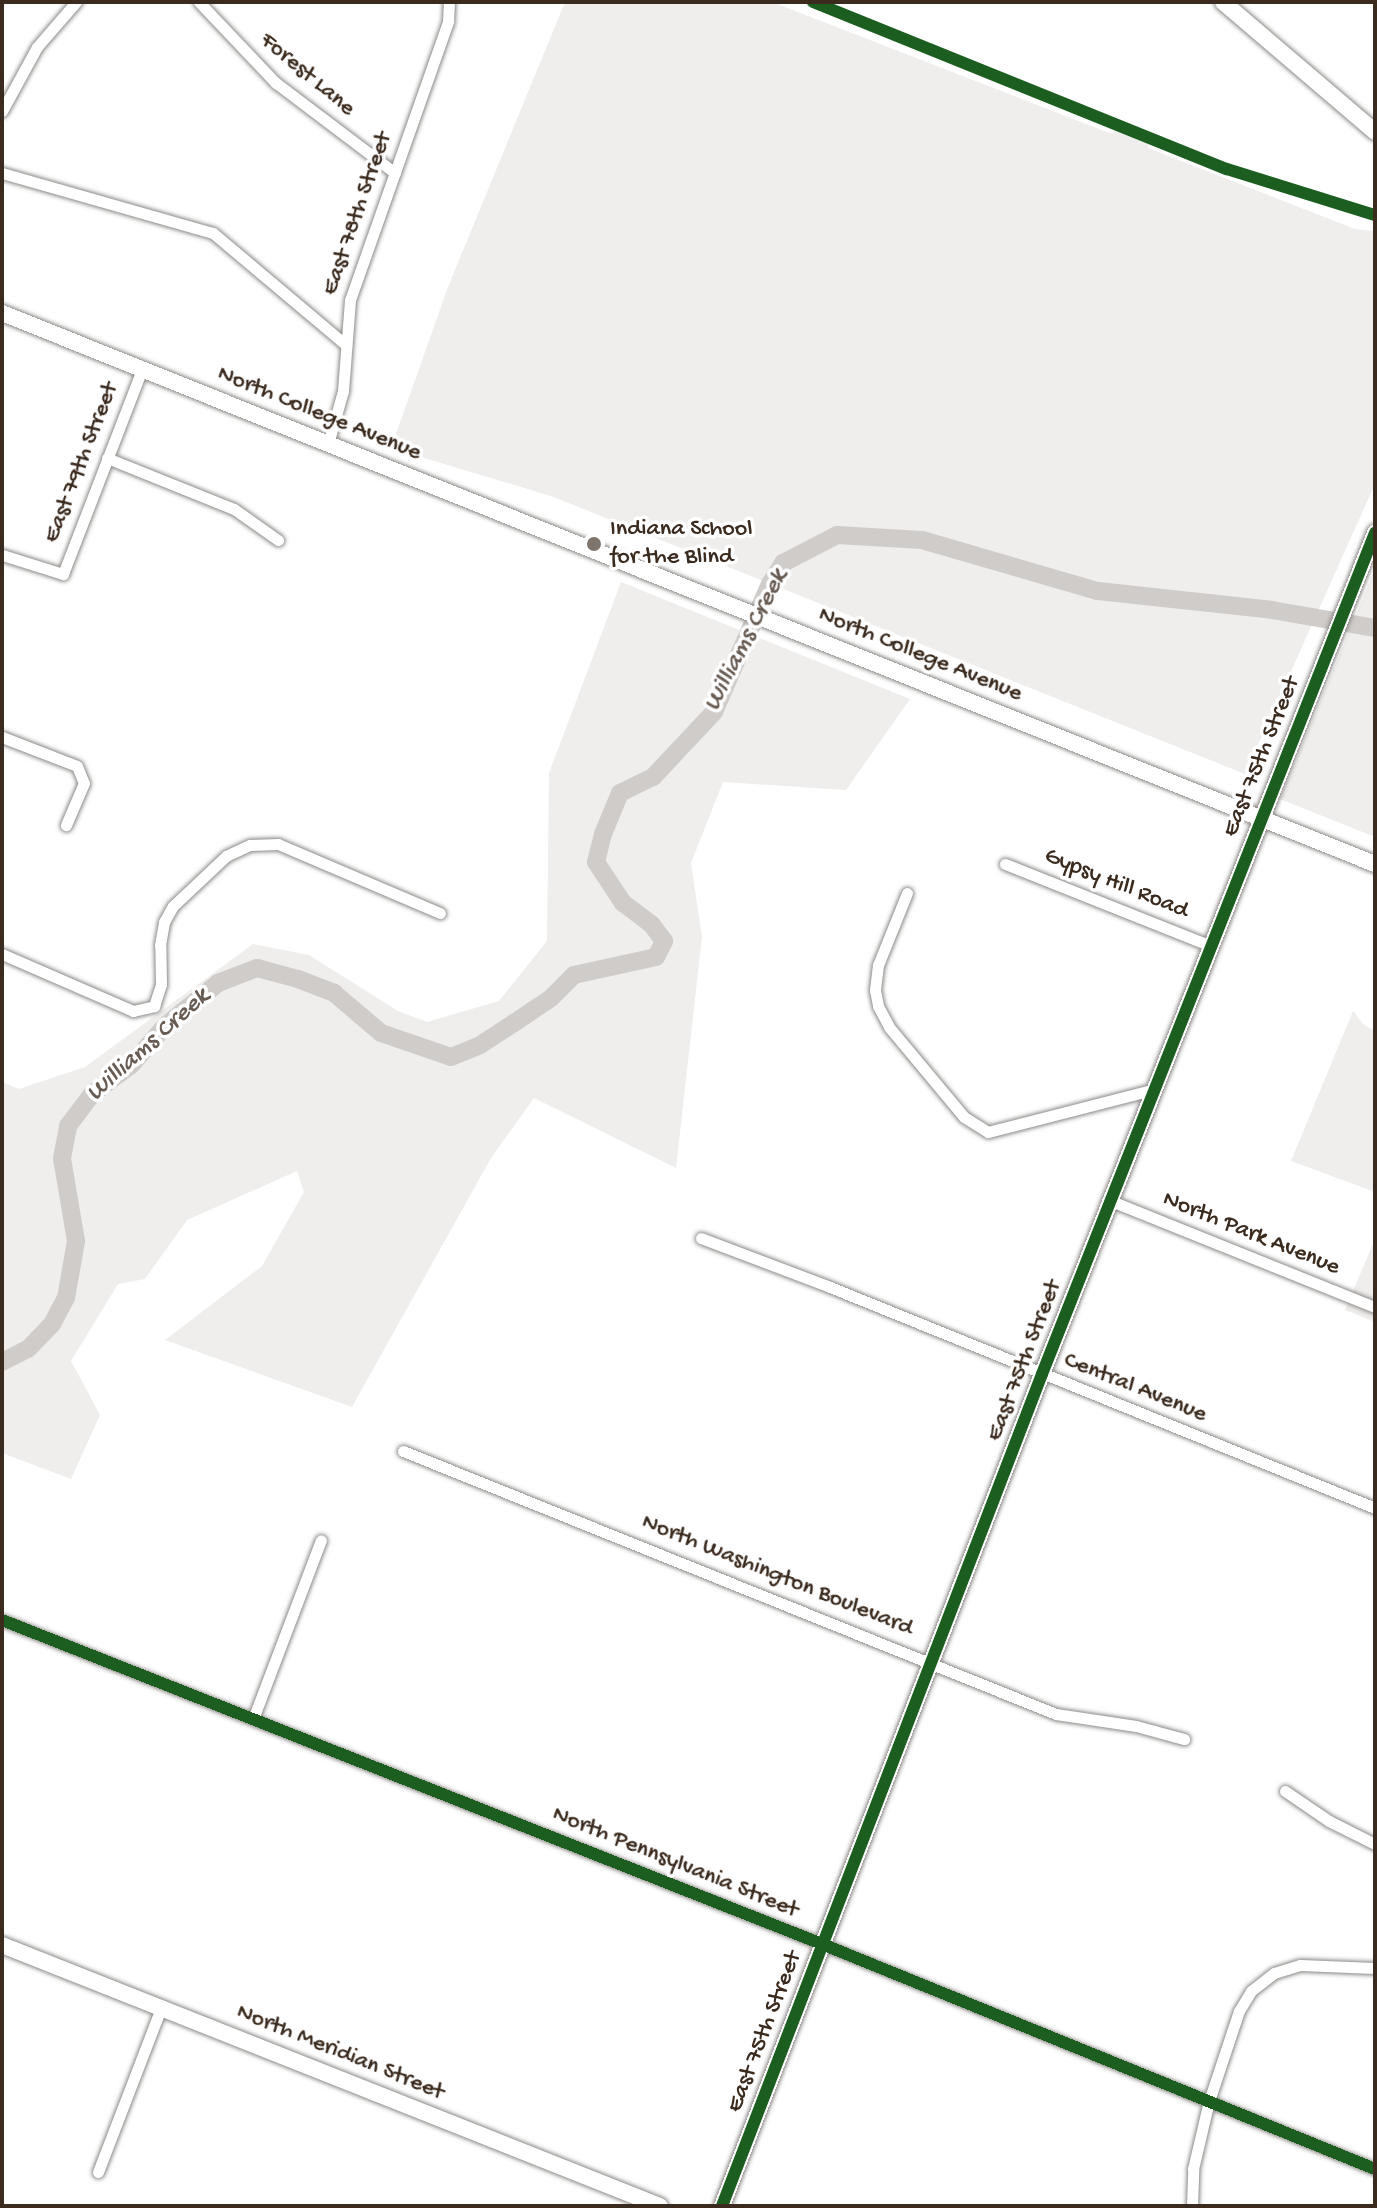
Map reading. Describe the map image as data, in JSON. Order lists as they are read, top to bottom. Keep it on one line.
{"streets":{"main road":["North College Avenue","East 75th Street","North Meridian Street"],"street":["Forest Lane","East 78th Street","East 79th Street","Gypsy Hill Road","North Park Avenue","Central Avenue","North Washington Boulevard","North Pennsylvania Street"]},"crossings":[["Forest Lane","East 78th Street"],["East 78th Street","North College Avenue"],["North College Avenue","East 79th Street"],["North College Avenue","East 75th Street"],["East 75th Street","Gypsy Hill Road"],["East 75th Street","North Park Avenue"],["East 75th Street","Central Avenue"],["East 75th Street","North Washington Boulevard"],["East 75th Street","North Pennsylvania Street"]],"water":["Williams Creek"],"places":["Indiana School for the Blind"]}
